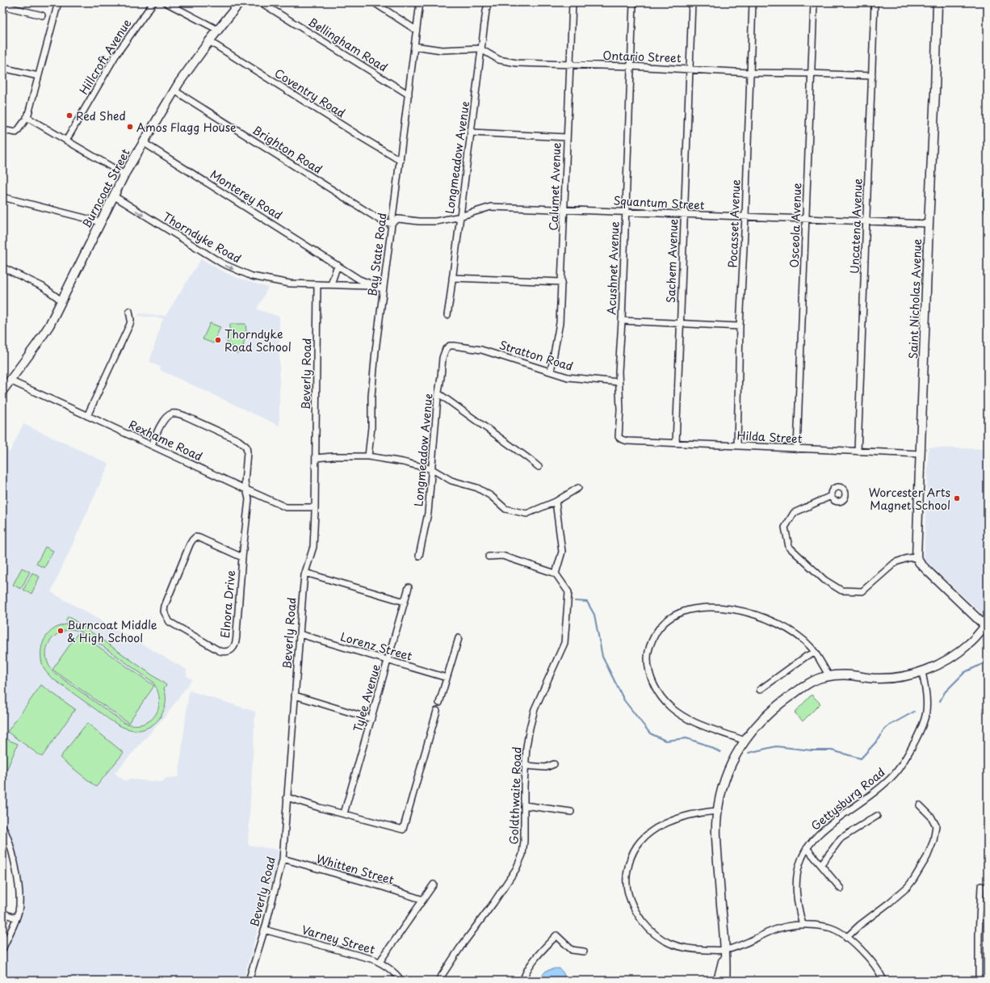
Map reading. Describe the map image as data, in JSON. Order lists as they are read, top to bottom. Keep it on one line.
{"streets":{"street":["Bellingham Road","Hillcroft Avenue","Ontario Street","Coventry Road","Brighton Road","Longmeadow Avenue","Calumet Avenue","Burncoat Street","Monterey Road","Squantum Street","Pocasset Avenue","Osceola Avenue","Uncatena Avenue","Thorndyke Road","Bay State Road","Sachem Avenue","Acushnet Avenue","Saint Nicholas Avenue","Stratton Road","Beverly Road","Hilda Street","Rexhame Road","Elnora Drive","Lorenz Street","Tylee Avenue","Goldthwaite Road","Gettysburg Road","Whitten Street","Varney Street"]},"crossings":[["Bellingham Road","Bay State Road"],["Ontario Street","Longmeadow Avenue"],["Ontario Street","Calumet Avenue"],["Ontario Street","Pocasset Avenue"],["Ontario Street","Osceola Avenue"],["Ontario Street","Uncatena Avenue"],["Ontario Street","Bay State Road"],["Ontario Street","Sachem Avenue"],["Ontario Street","Acushnet Avenue"],["Coventry Road","Burncoat Street"],["Coventry Road","Bay State Road"],["Brighton Road","Burncoat Street"],["Brighton Road","Squantum Street"],["Brighton Road","Bay State Road"],["Longmeadow Avenue","Squantum Street"],["Longmeadow Avenue","Stratton Road"],["Calumet Avenue","Squantum Street"],["Calumet Avenue","Stratton Road"],["Burncoat Street","Monterey Road"],["Burncoat Street","Thorndyke Road"],["Burncoat Street","Rexhame Road"],["Monterey Road","Thorndyke Road"],["Monterey Road","Bay State Road"],["Squantum Street","Pocasset Avenue"],["Squantum Street","Osceola Avenue"],["Squantum Street","Uncatena Avenue"],["Squantum Street","Bay State Road"],["Squantum Street","Sachem Avenue"],["Squantum Street","Acushnet Avenue"],["Squantum Street","Saint Nicholas Avenue"],["Pocasset Avenue","Hilda Street"],["Osceola Avenue","Hilda Street"],["Uncatena Avenue","Hilda Street"],["Thorndyke Road","Bay State Road"],["Thorndyke Road","Beverly Road"],["Sachem Avenue","Hilda Street"],["Acushnet Avenue","Stratton Road"],["Acushnet Avenue","Hilda Street"],["Saint Nicholas Avenue","Hilda Street"],["Beverly Road","Rexhame Road"],["Beverly Road","Lorenz Street"],["Beverly Road","Whitten Street"],["Beverly Road","Varney Street"],["Rexhame Road","Elnora Drive"],["Lorenz Street","Tylee Avenue"]],"one_way":["Thorndyke Road"],"places":["Red Shed","Amos Flagg House","Thorndyke Road School","Worcester Arts Magnet School","Burncoat Middle & High School"]}
